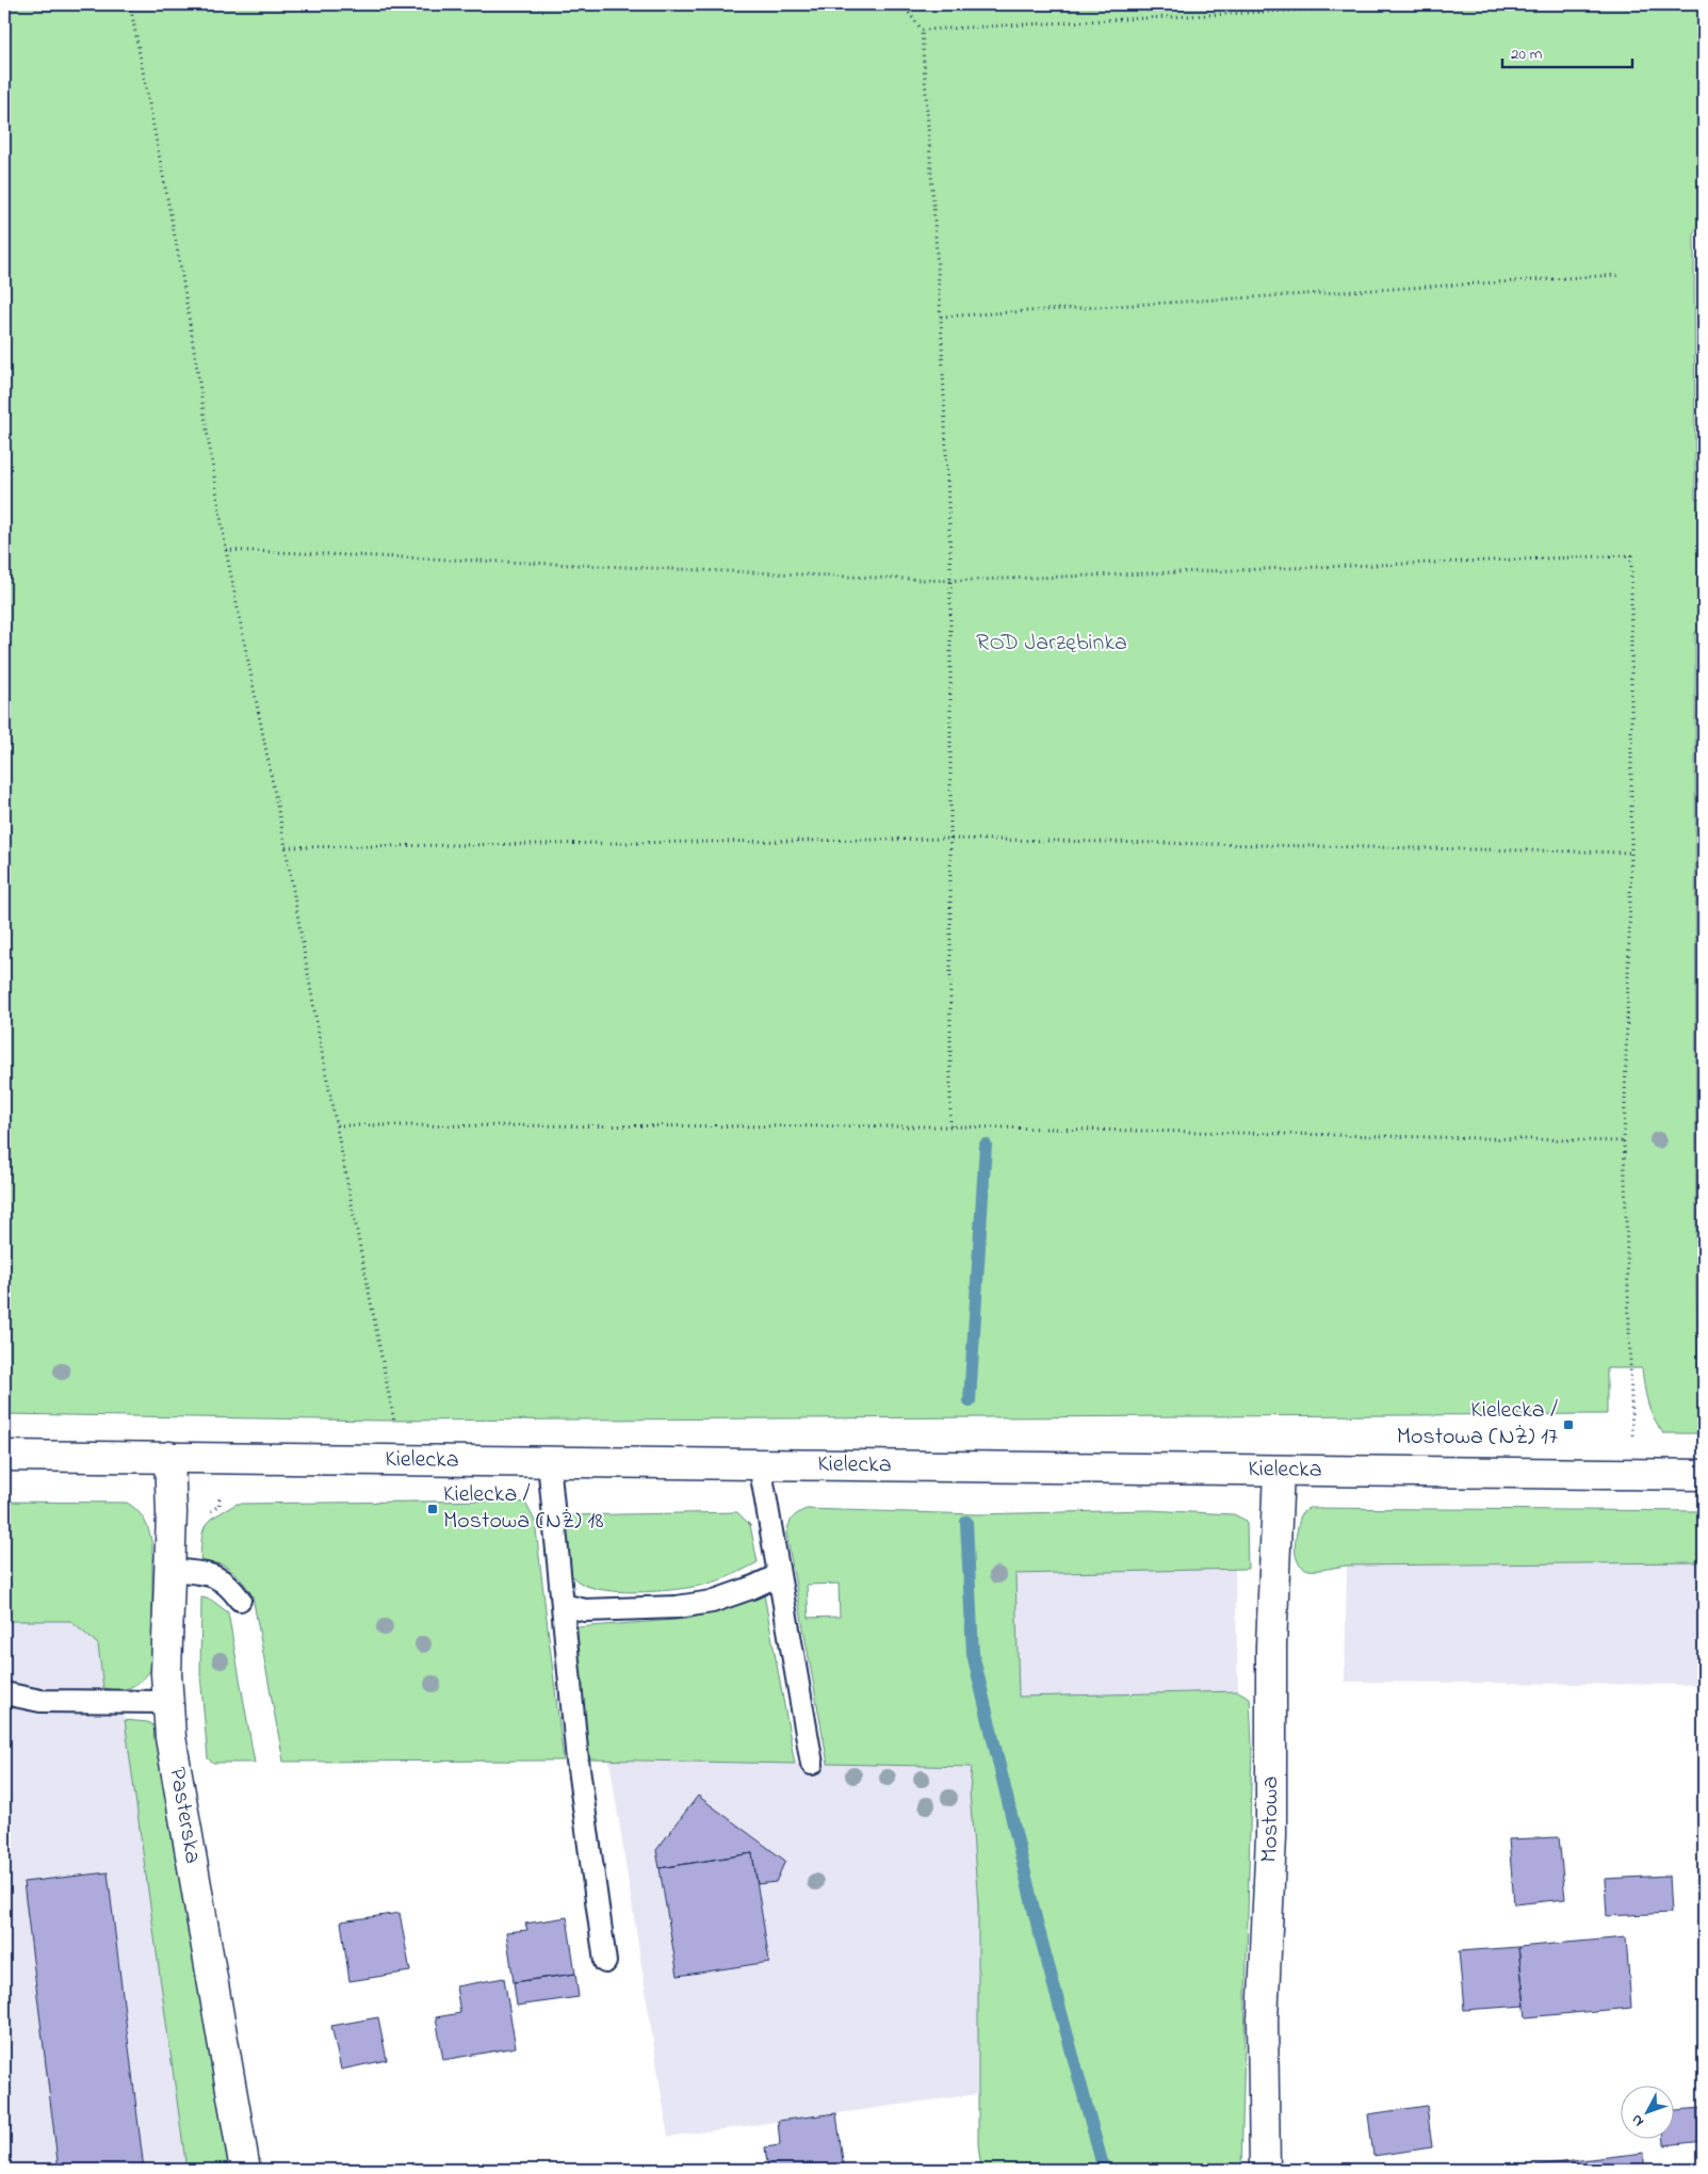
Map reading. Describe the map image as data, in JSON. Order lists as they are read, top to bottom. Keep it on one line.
{"streets":{"main road":["Kielecka","Pasterska","Mostowa"]},"crossings":[["Kielecka","Pasterska"],["Kielecka","Mostowa"]],"parks":["ROD Jarzębinka"],"places":{"transit":["Kielecka / Mostowa (NŻ) 17","Kielecka / Mostowa (NŻ) 18"]},"scale_bar":"20 m","north":"bottom left"}
